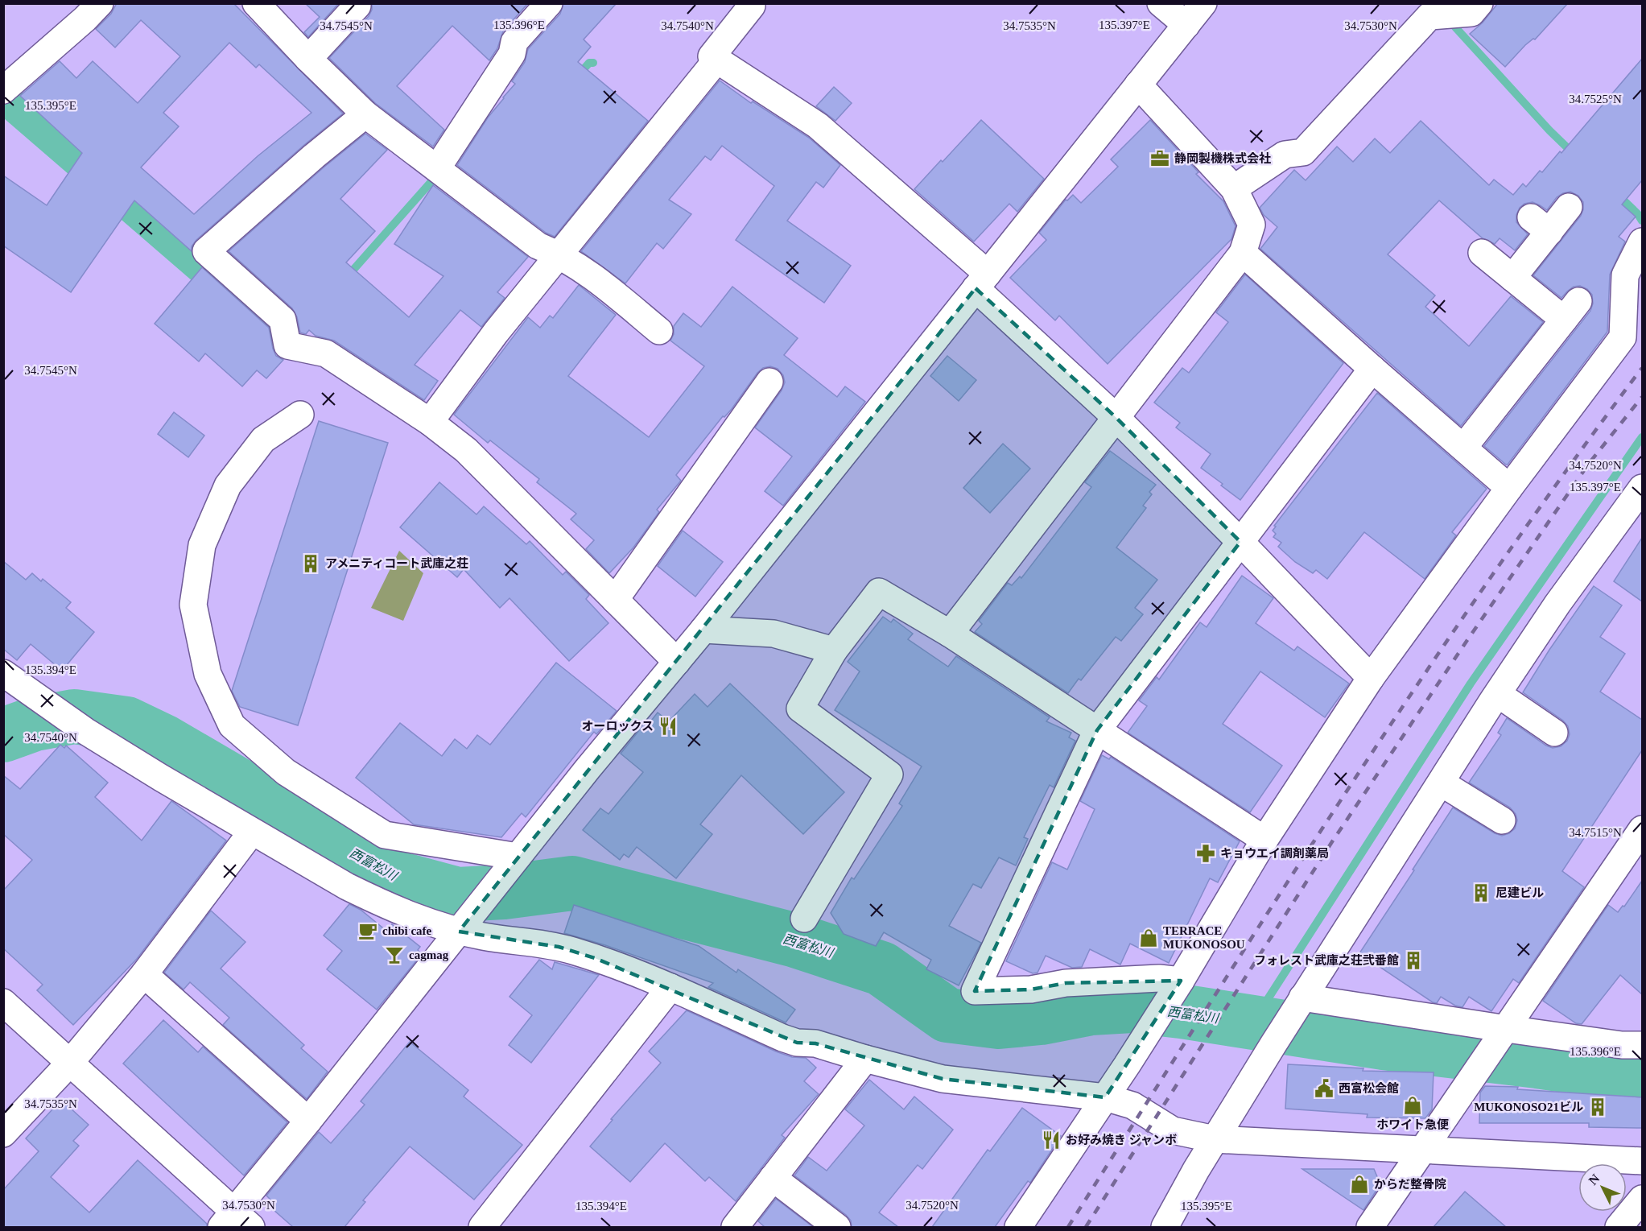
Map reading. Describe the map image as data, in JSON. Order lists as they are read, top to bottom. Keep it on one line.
{"water":["西富松川"],"places":{"office":["静岡製機株式会社"],"building":["アメニティコート武庫之荘","尼建ビル","フォレスト武庫之荘弐番館","MUKONOSO21ビル"],"restaurant":["オーロックス","お好み焼き ジャンボ"],"pharmacy":["キョウエイ調剤薬局"],"cafe":["chibi cafe"],"shop":["TERRACE MUKONOSOU","ホワイト急便","からだ整骨院"],"bar":["cagmag"],"public building":["西富松会館"]},"north":"top left","coordinates":["135.396°E","135.397°E","34.7545°N","34.7540°N","34.7535°N","34.7530°N","34.7525°N","135.395°E","34.7520°N","135.394°E","34.7515°N"]}
